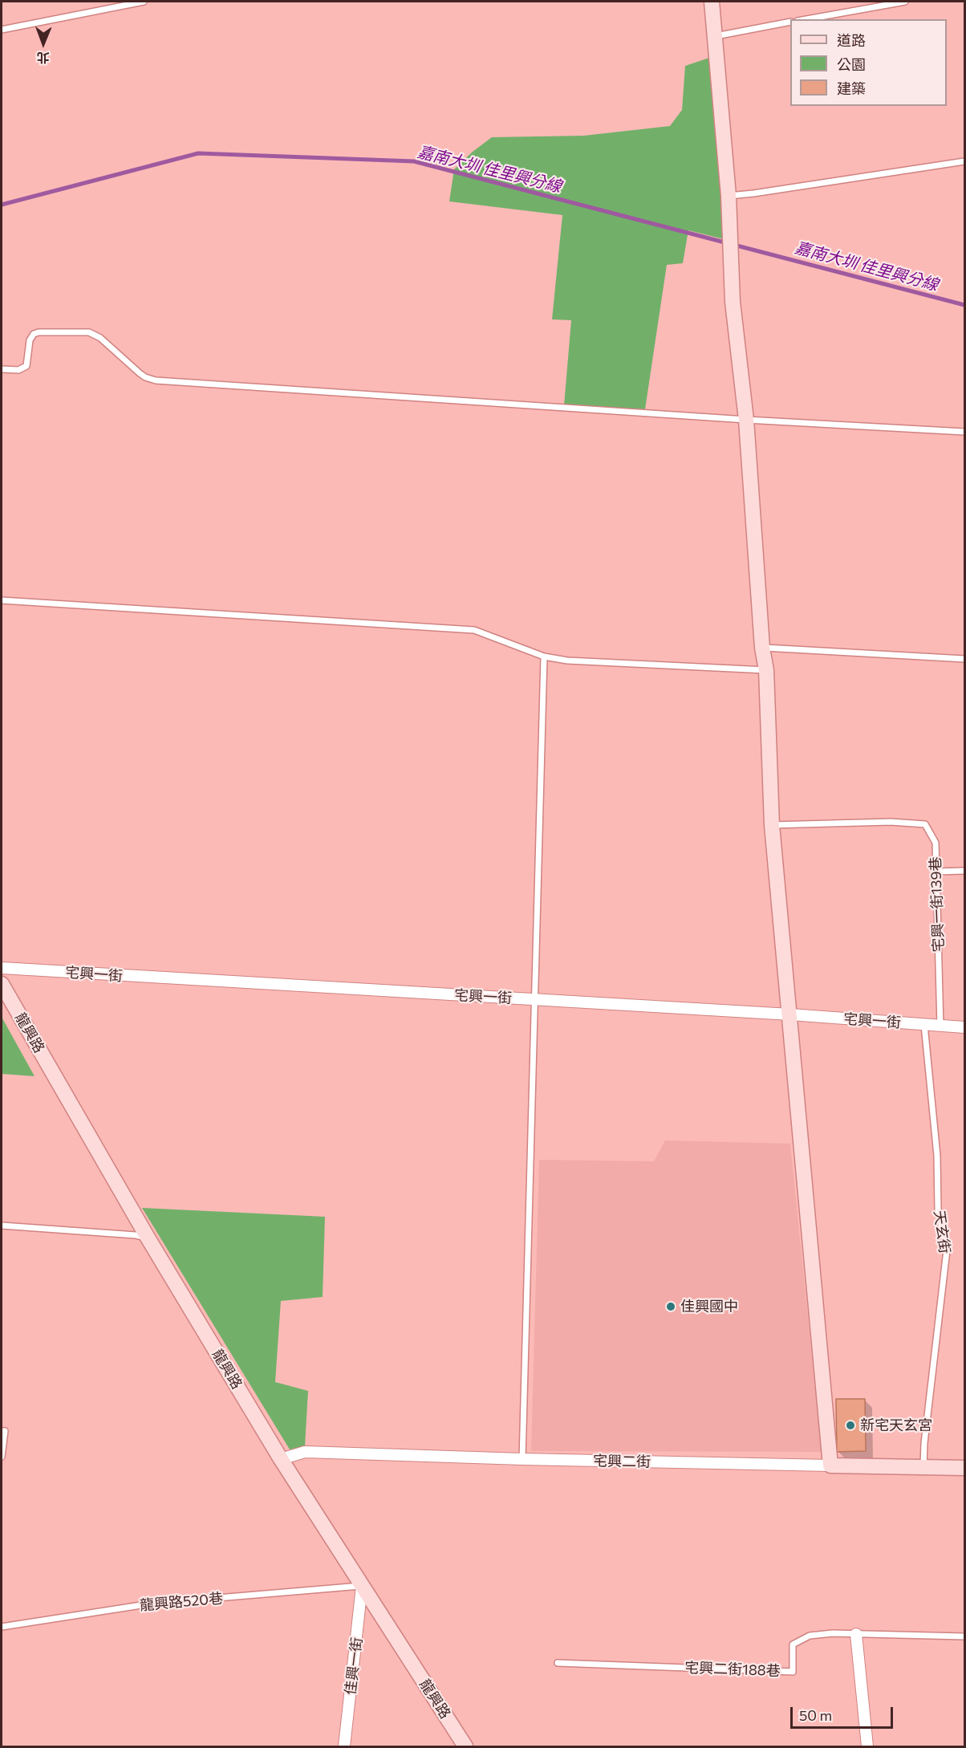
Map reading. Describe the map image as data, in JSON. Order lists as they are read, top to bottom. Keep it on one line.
{"streets":{"street":["宅興一街","龍興路","宅興二街","佳興一街"],"lane":["宅興一街139巷","天玄街","龍興路520巷","宅興二街188巷"]},"crossings":[["宅興一街139巷","宅興一街"],["宅興一街","天玄街"],["龍興路","宅興二街"],["龍興路","龍興路520巷"],["龍興路","佳興一街"],["天玄街","宅興二街"],["龍興路520巷","佳興一街"]],"water":["嘉南大圳 佳里興分線"],"places":["佳興國中","新宅天玄宮"],"legend":["道路","公園","建築"],"scale_bar":"50 m","north":"bottom"}
